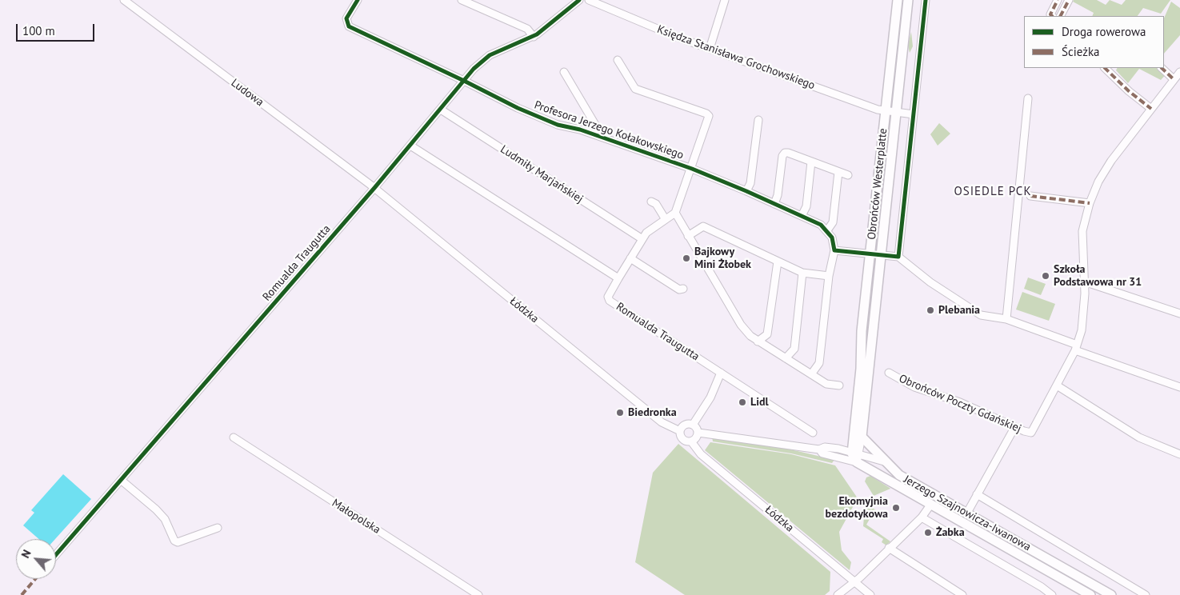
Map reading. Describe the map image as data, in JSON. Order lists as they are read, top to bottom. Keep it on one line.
{"streets":{"main road":["Obrońców Westerplatte","Jerzego Szajnowicza-Iwanowa"],"street":["Księdza Stanisława Grochowskiego","Ludowa","Profesora Jerzego Kołakowskiego","Ludmiły Marjańskiej","Romualda Traugutta","Łódzka","Obrońców Poczty Gdańskiej","Małopolska"]},"crossings":[["Księdza Stanisława Grochowskiego","Obrońców Westerplatte"],["Ludowa","Romualda Traugutta"],["Ludowa","Łódzka"],["Profesora Jerzego Kołakowskiego","Romualda Traugutta"],["Ludmiły Marjańskiej","Romualda Traugutta"],["Obrońców Westerplatte","Jerzego Szajnowicza-Iwanowa"],["Romualda Traugutta","Łódzka"],["Łódzka","Jerzego Szajnowicza-Iwanowa"]],"districts":["OSIEDLE PCK"],"places":["Bajkowy Mini Żłobek","Szkoła Podstawowa nr 31","Plebania","Lidl","Biedronka","Ekomyjnia bezdotykowa","Żabka"],"legend":["Droga rowerowa","Ścieżka"],"scale_bar":"100 m","north":"top left"}
